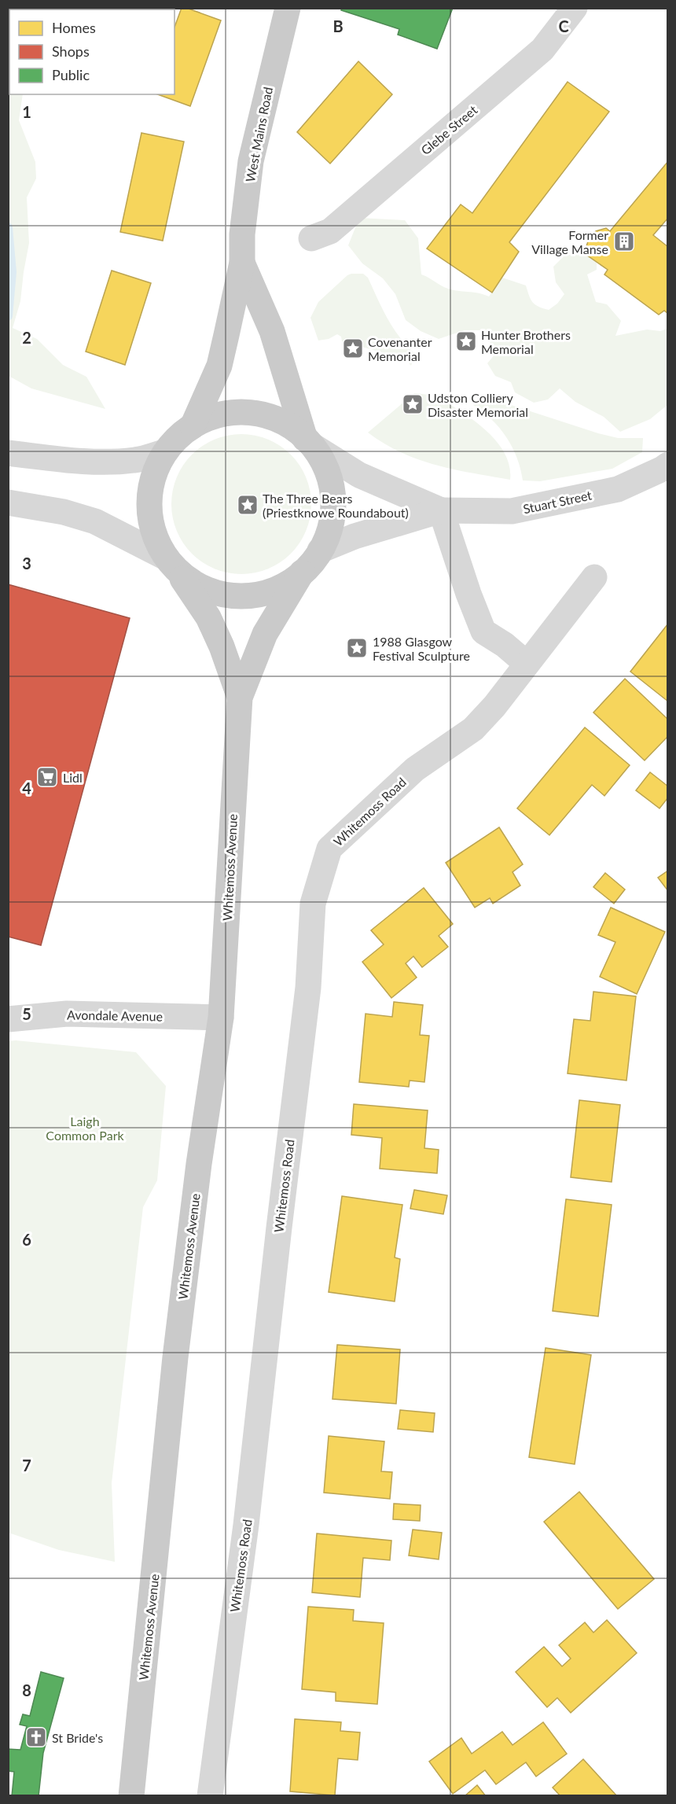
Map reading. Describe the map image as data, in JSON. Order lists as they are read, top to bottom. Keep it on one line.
{"streets":{"main road":["West Mains Road","Whitemoss Avenue"],"street":["Glebe Street","Stuart Street","Whitemoss Road","Avondale Avenue"]},"crossings":[["West Mains Road","Stuart Street"],["West Mains Road","Whitemoss Avenue"],["Stuart Street","Whitemoss Avenue"],["Whitemoss Avenue","Avondale Avenue"]],"parks":["Laigh Common Park"],"places":{"building":["Former Village Manse"],"place":["Hunter Brothers Memorial","Covenanter Memorial","Udston Colliery Disaster Memorial","The Three Bears (Priestknowe Roundabout)","1988 Glasgow Festival Sculpture"],"supermarket":["Lidl"],"church":["St Bride's"]},"legend":["Homes","Shops","Public"],"grid":{"columns":["B","C"],"rows":["1","2","3","4","5","6","7","8"]}}
